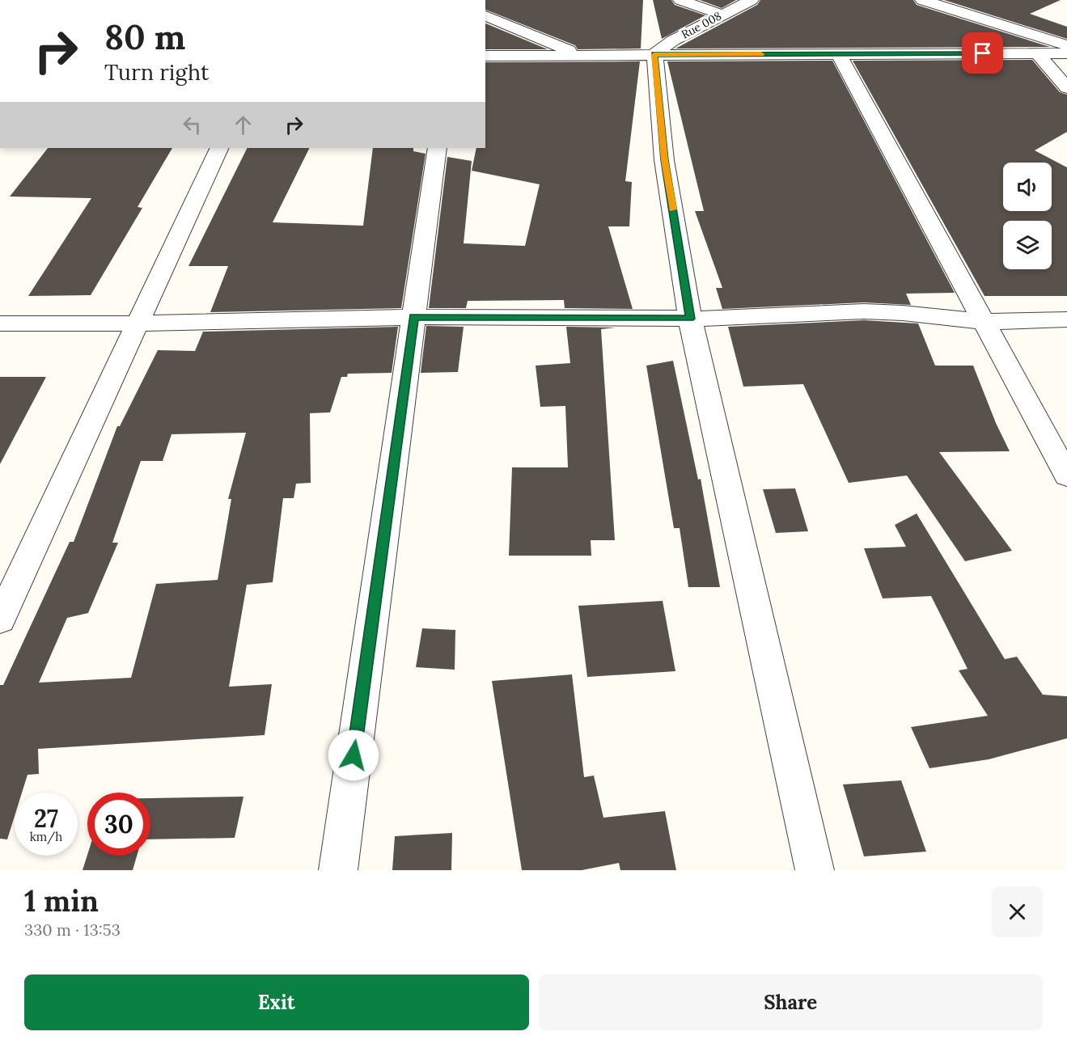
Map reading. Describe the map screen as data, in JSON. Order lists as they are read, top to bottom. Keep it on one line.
{"streets":{"street":["Rue 008"]},"page":{"turn":["80 m","Turn right"],"speed":"27 km/h","limit":"30","heading":["1 min","330 m · 13:53"],"buttons":["Exit","Share"]}}
